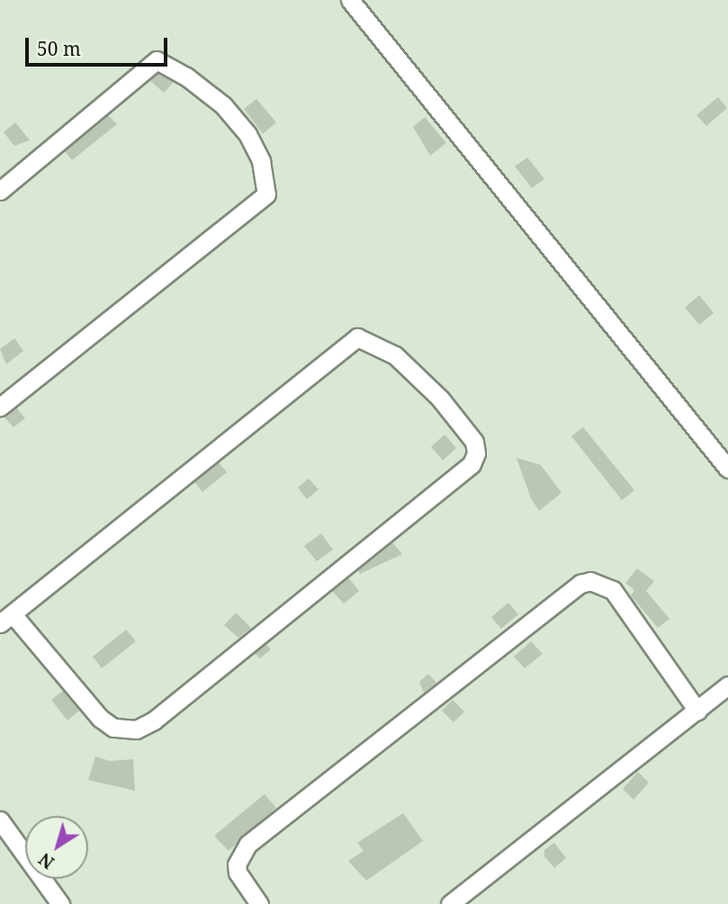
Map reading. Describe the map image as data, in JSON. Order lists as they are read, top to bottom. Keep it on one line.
{"scale_bar":"50 m","north":"bottom left"}
